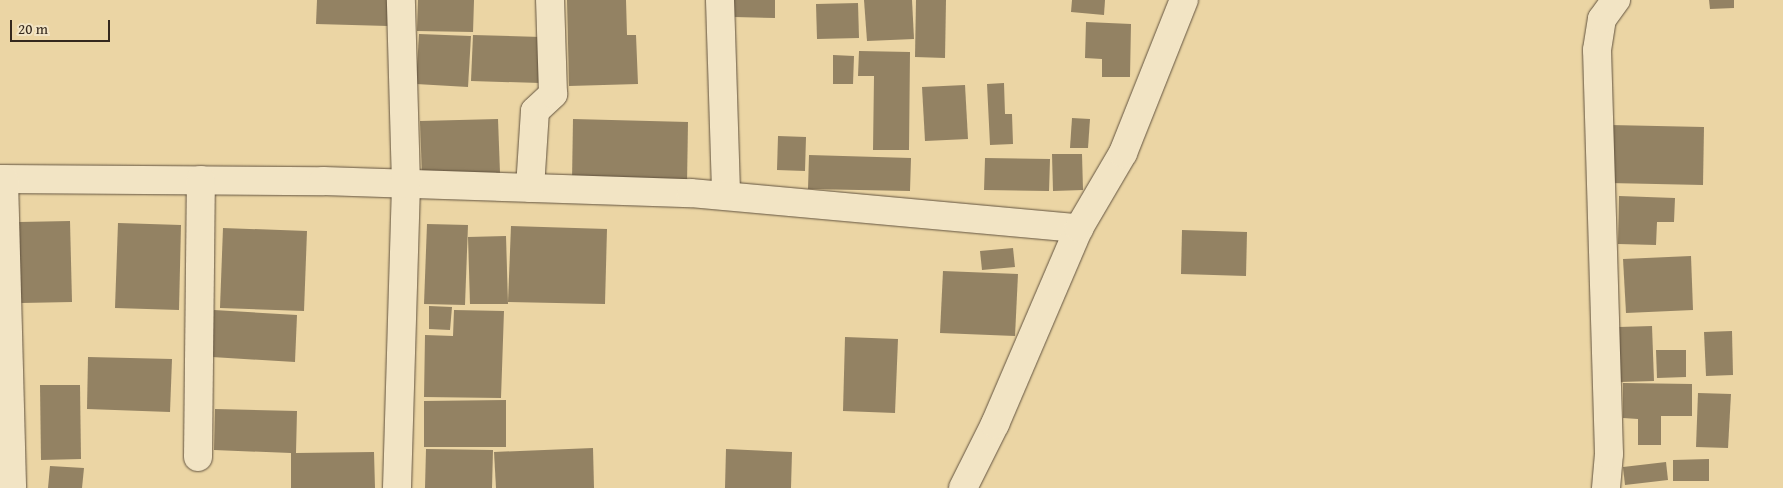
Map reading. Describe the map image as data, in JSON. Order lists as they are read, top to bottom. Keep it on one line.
{"scale_bar":"20 m"}
